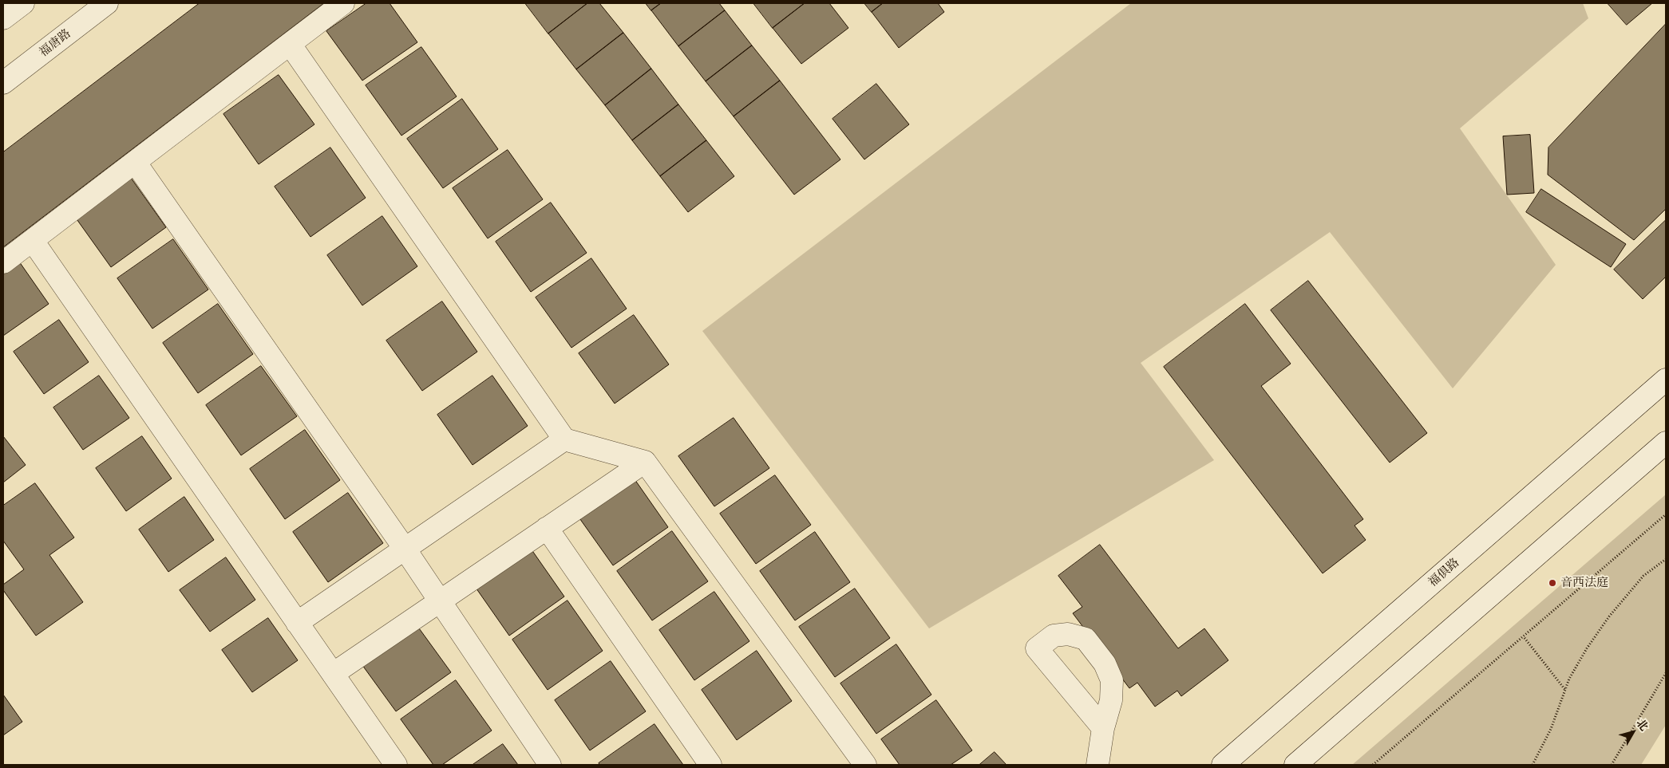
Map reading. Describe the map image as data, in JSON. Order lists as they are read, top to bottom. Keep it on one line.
{"streets":{"street":["福唐路","福俱路"]},"places":["音西法庭"],"north":"top right"}
